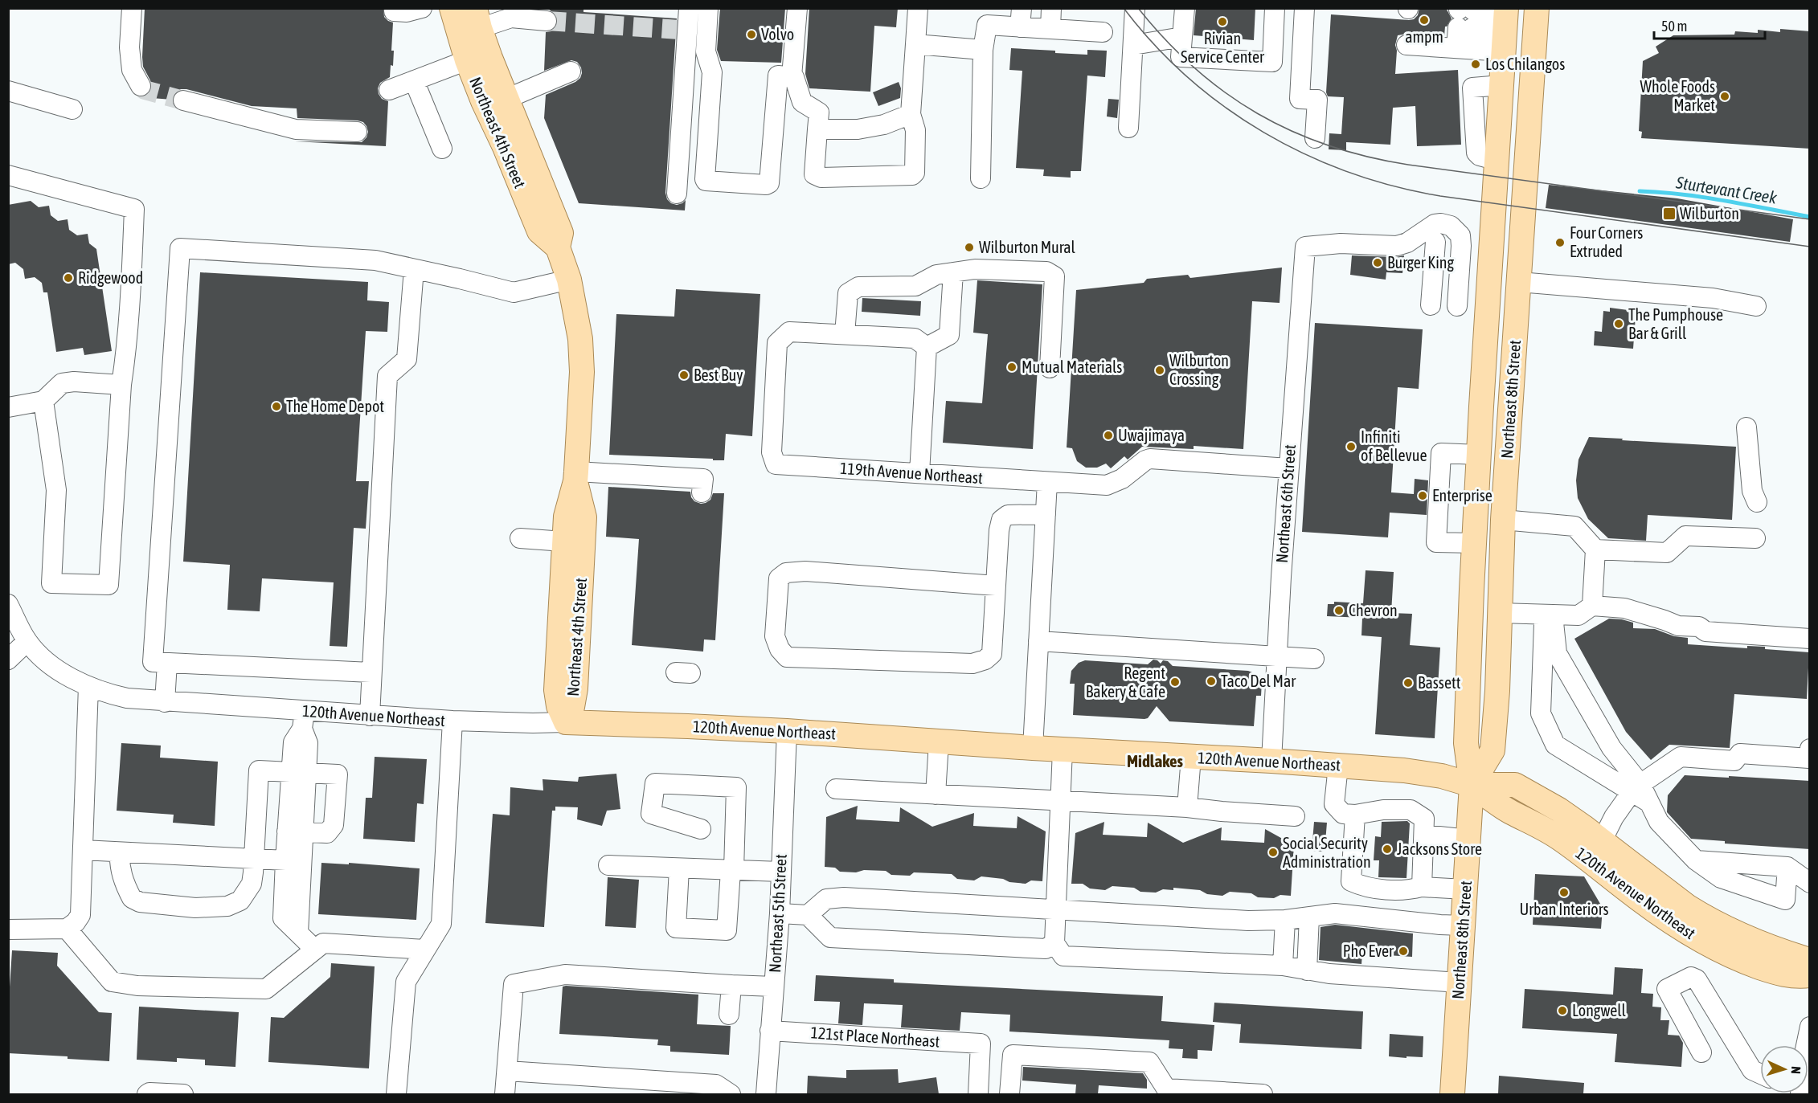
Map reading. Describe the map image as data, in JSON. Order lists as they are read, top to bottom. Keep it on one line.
{"streets":{"main road":["Northeast 4th Street","Northeast 8th Street","120th Avenue Northeast"],"street":["119th Avenue Northeast","Northeast 6th Street","Northeast 5th Street","121st Place Northeast"]},"crossings":[["Northeast 4th Street","120th Avenue Northeast"],["Northeast 8th Street","120th Avenue Northeast"],["119th Avenue Northeast","Northeast 6th Street"],["Northeast 6th Street","120th Avenue Northeast"],["120th Avenue Northeast","Northeast 5th Street"],["Northeast 5th Street","121st Place Northeast"]],"districts":["Midlakes"],"water":["Sturtevant Creek"],"places":{"other":["ampm","Rivian Service Center","Volvo","Los Chilangos","Whole Foods Market","Four Corners Extruded","Wilburton Mural","Burger King","Ridgewood","The Pumphouse Bar & Grill","Mutual Materials","Wilburton Crossing","Best Buy","The Home Depot","Uwajimaya","Infiniti of Bellevue","Enterprise","Chevron","Taco Del Mar","Regent Bakery & Cafe","Bassett","Jacksons Store","Social Security Administration","Urban Interiors","Pho Ever","Longwell"],"transit":["Wilburton"]},"scale_bar":"50 m","north":"right"}
